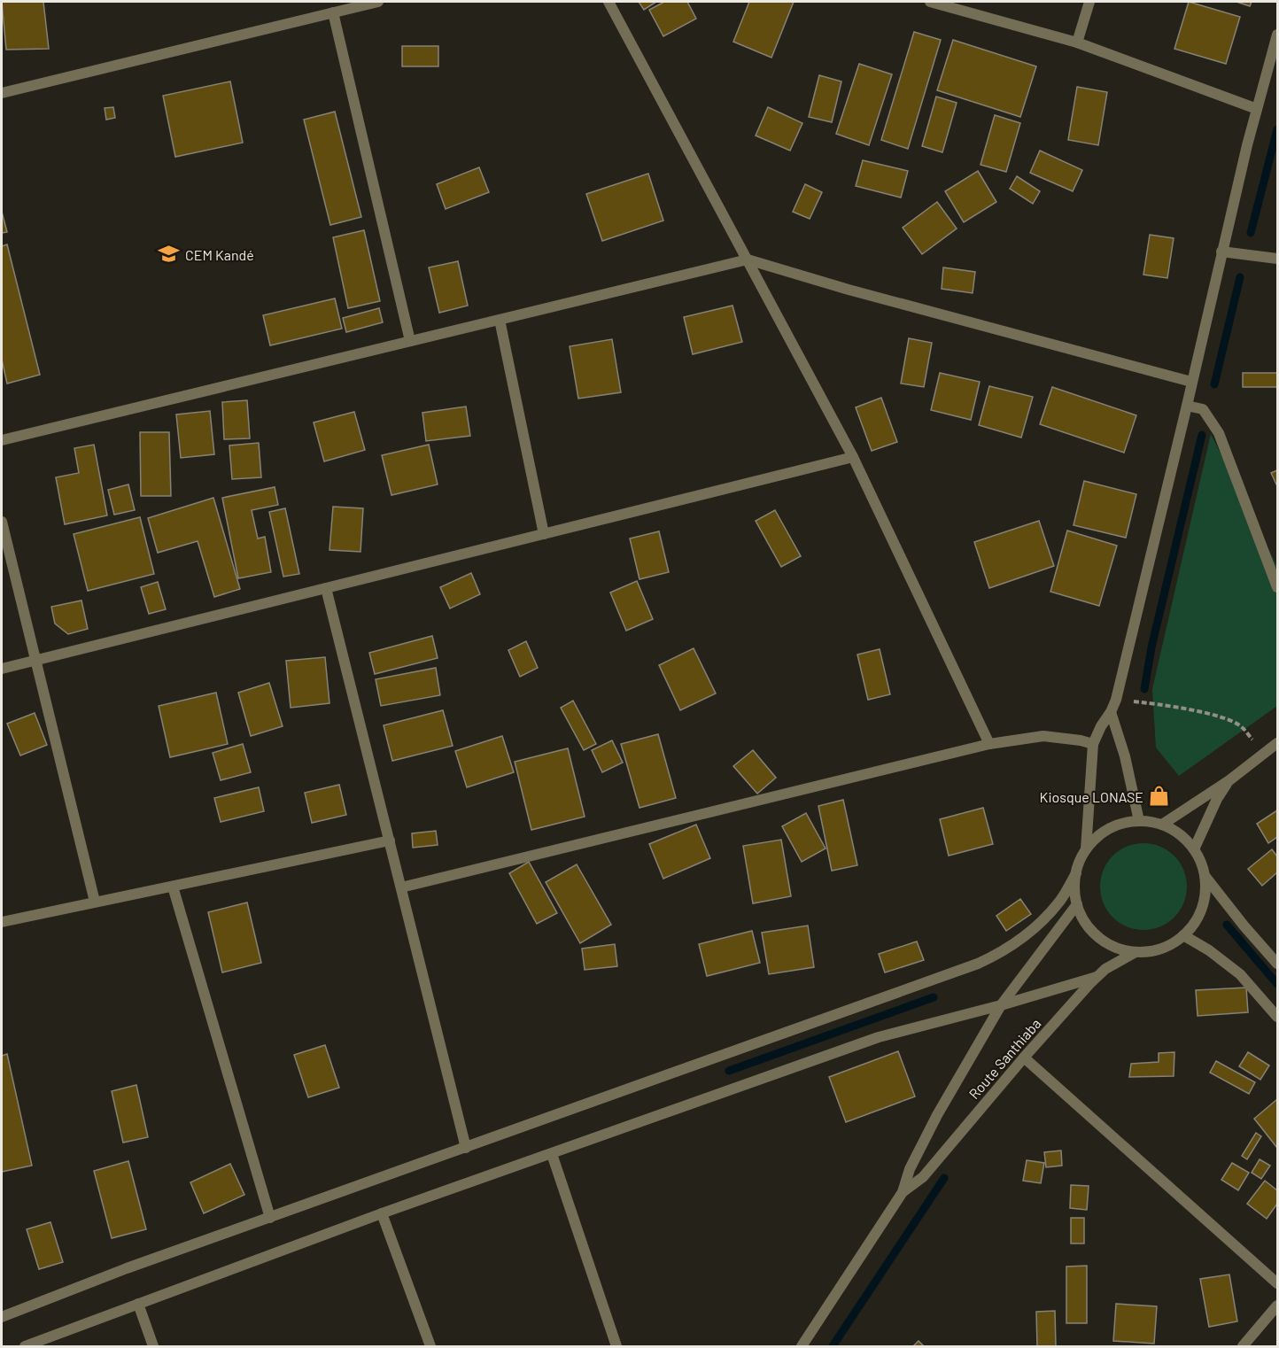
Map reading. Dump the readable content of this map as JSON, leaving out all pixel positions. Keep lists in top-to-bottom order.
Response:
{
  "streets": {
    "street": ["Route Santhiaba"]
  },
  "places": {
    "school or university": ["CEM Kandé"],
    "shop": ["Kiosque LONASE"]
  }
}
